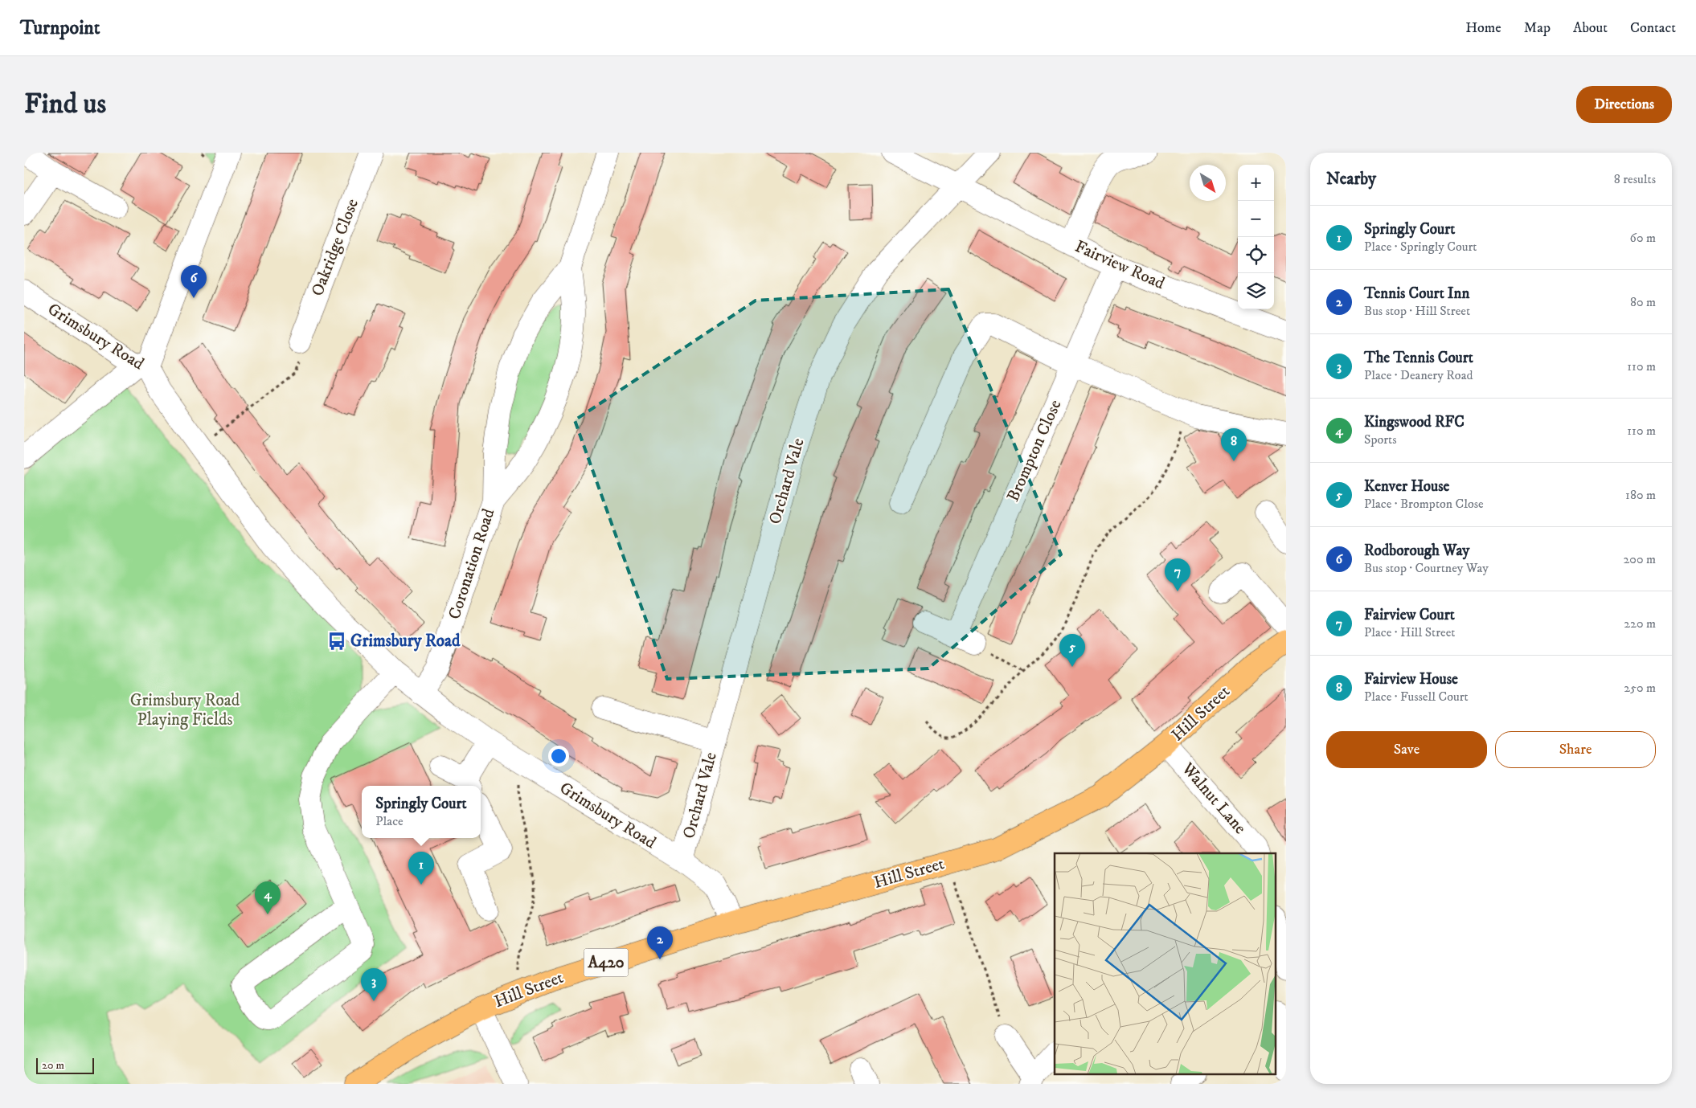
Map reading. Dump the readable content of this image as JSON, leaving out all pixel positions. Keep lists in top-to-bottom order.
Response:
{
  "streets": {
    "main road": ["Hill Street", "A420"],
    "street": [
      "Oakridge Close",
      "Fairview Road",
      "Grimsbury Road",
      "Brompton Close",
      "Orchard Vale",
      "Coronation Road",
      "Walnut Lane"
    ]
  },
  "crossings": [
    ["Fairview Road", "Brompton Close"],
    ["Fairview Road", "Orchard Vale"],
    ["Grimsbury Road", "Orchard Vale"],
    ["Grimsbury Road", "Coronation Road"],
    ["Grimsbury Road", "Hill Street"],
    ["Hill Street", "Walnut Lane"],
    ["Hill Street", "A420"]
  ],
  "parks": ["Grimsbury Road Playing Fields"],
  "places": {
    "bus stop": ["Grimsbury Road"]
  },
  "scale_bar": "20 m",
  "north": "bottom right",
  "page": {
    "header": "Turnpoint",
    "nav": [
      "Home",
      "Map",
      "About",
      "Contact"
    ],
    "buttons": [
      "Directions",
      ["Save", "Share"]
    ],
    "title": "Find us",
    "heading": ["Nearby", "8 results"],
    "map_buttons": ["+", "−"],
    "list": [
      {
        "mark": "1",
        "name": "Springly Court",
        "note": "Place · Springly Court",
        "value": "60 m"
      },
      {
        "mark": "2",
        "name": "Tennis Court Inn",
        "note": "Bus stop · Hill Street",
        "value": "80 m"
      },
      {
        "mark": "3",
        "name": "The Tennis Court",
        "note": "Place · Deanery Road",
        "value": "110 m"
      },
      {
        "mark": "4",
        "name": "Kingswood RFC",
        "note": "Sports",
        "value": "110 m"
      },
      {
        "mark": "5",
        "name": "Kenver House",
        "note": "Place · Brompton Close",
        "value": "180 m"
      },
      {
        "mark": "6",
        "name": "Rodborough Way",
        "note": "Bus stop · Courtney Way",
        "value": "200 m"
      },
      {
        "mark": "7",
        "name": "Fairview Court",
        "note": "Place · Hill Street",
        "value": "220 m"
      },
      {
        "mark": "8",
        "name": "Fairview House",
        "note": "Place · Fussell Court",
        "value": "250 m"
      }
    ],
    "pins": [
      "6",
      "8",
      "7",
      "5",
      "1",
      "4",
      "2",
      "3"
    ],
    "popup": ["Springly Court", "Place"],
    "scale": "20 m"
  }
}
